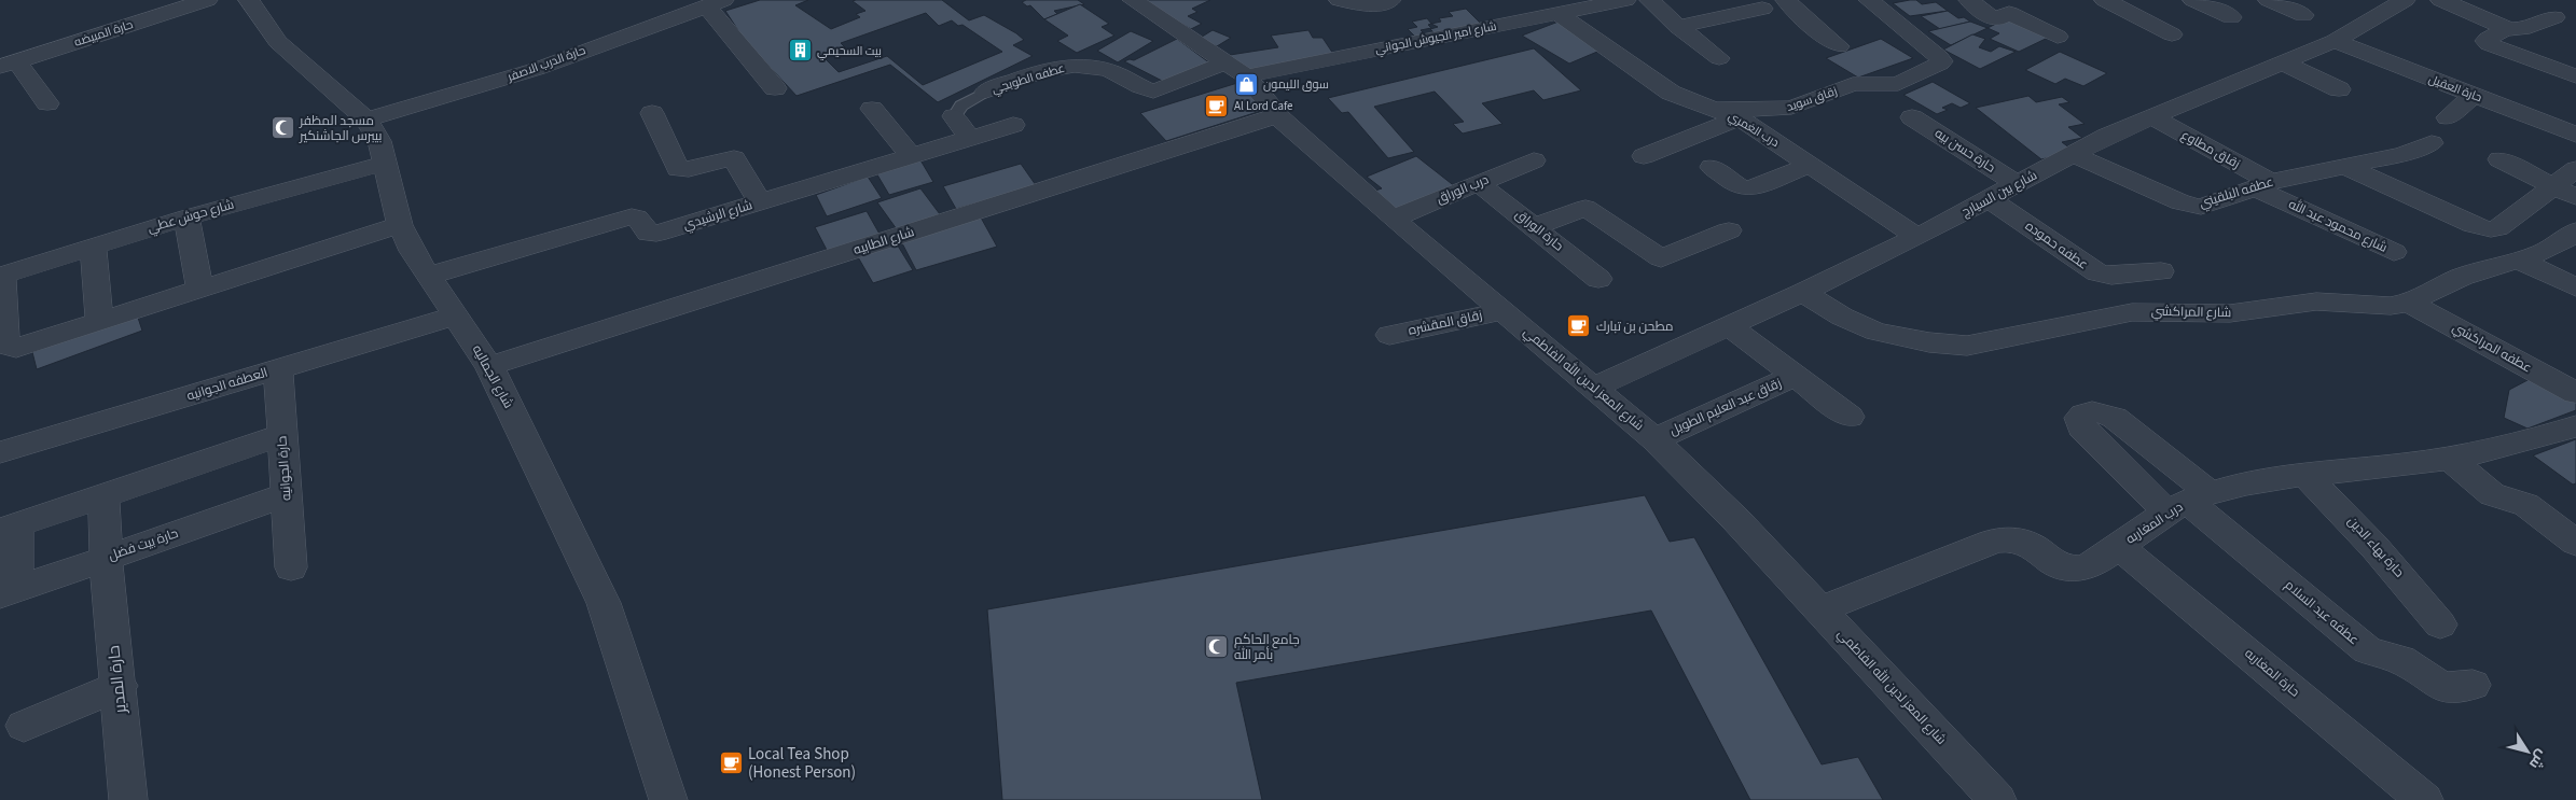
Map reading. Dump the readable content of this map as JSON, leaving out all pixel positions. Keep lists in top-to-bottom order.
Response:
{
  "streets": {
    "street": [
      "حارة المبيضه",
      "شارع امير الجيوش الجواني",
      "حارة الدرب الاصفر",
      "عطفه الطوبجي",
      "حارة العقيل",
      "زقاق سويد",
      "درب الغمري",
      "زقاق مطاوع",
      "حارة حسن بيه",
      "درب الوراق",
      "عطفه البلقيني",
      "شارع بين السيارج",
      "شارع الرشيدي",
      "شارع حوش عطي",
      "شارع محمود عبد الله",
      "حارة الوراق",
      "شارع الطابيه",
      "عطفه حموده",
      "شارع المراكشي",
      "زقاق المقشره",
      "عطفه المراكشي",
      "شارع الجماليه",
      "شارع المعز لدين الله الفاطمي",
      "العطفه الجوانيه",
      "زقاق عبد العليم الطويل",
      "حارة الجوانيه",
      "درب المغاربه",
      "حارة بيت فضل",
      "حارة بهاء الدين",
      "عطفه عبد السلام",
      "حارة المغاربه",
      "حارة المدير"
    ]
  },
  "crossings": [
    ["شارع امير الجيوش الجواني", "عطفه الطوبجي"],
    ["شارع امير الجيوش الجواني", "درب الغمري"],
    ["شارع امير الجيوش الجواني", "شارع المعز لدين الله الفاطمي"],
    ["حارة الدرب الاصفر", "شارع الجماليه"],
    ["عطفه الطوبجي", "شارع الرشيدي"],
    ["عطفه الطوبجي", "شارع المعز لدين الله الفاطمي"],
    ["حارة العقيل", "شارع بين السيارج"],
    ["زقاق سويد", "درب الغمري"],
    ["درب الغمري", "شارع بين السيارج"],
    ["زقاق مطاوع", "عطفه البلقيني"],
    ["زقاق مطاوع", "شارع بين السيارج"],
    ["زقاق مطاوع", "شارع محمود عبد الله"],
    ["حارة حسن بيه", "شارع بين السيارج"],
    ["درب الوراق", "حارة الوراق"],
    ["درب الوراق", "شارع المعز لدين الله الفاطمي"],
    ["عطفه البلقيني", "شارع بين السيارج"],
    ["عطفه البلقيني", "شارع محمود عبد الله"],
    ["شارع بين السيارج", "عطفه حموده"],
    ["شارع بين السيارج", "شارع المراكشي"],
    ["شارع بين السيارج", "شارع المعز لدين الله الفاطمي"],
    ["شارع الرشيدي", "شارع الجماليه"],
    ["شارع حوش عطي", "شارع الجماليه"],
    ["شارع الطابيه", "شارع الجماليه"],
    ["شارع الطابيه", "شارع المعز لدين الله الفاطمي"],
    ["شارع المراكشي", "عطفه المراكشي"],
    ["زقاق المقشره", "شارع المعز لدين الله الفاطمي"],
    ["شارع الجماليه", "العطفه الجوانيه"],
    ["شارع المعز لدين الله الفاطمي", "زقاق عبد العليم الطويل"],
    ["شارع المعز لدين الله الفاطمي", "درب المغاربه"],
    ["العطفه الجوانيه", "حارة الجوانيه"],
    ["حارة الجوانيه", "حارة بيت فضل"],
    ["درب المغاربه", "حارة بهاء الدين"],
    ["درب المغاربه", "عطفه عبد السلام"],
    ["درب المغاربه", "حارة المغاربه"],
    ["حارة بيت فضل", "حارة المدير"]
  ],
  "places": {
    "building": ["بيت السحيمي"],
    "shop": ["سوق الليمون"],
    "cafe": ["Al Lord Cafe", "مطحن بن تبارك", "Local Tea Shop (Honest Person)"],
    "mosque": ["مسجد المظفر بيبرس الجاشنكير", "جامع الحاكم بأمر الله"]
  },
  "north": "bottom right"
}
